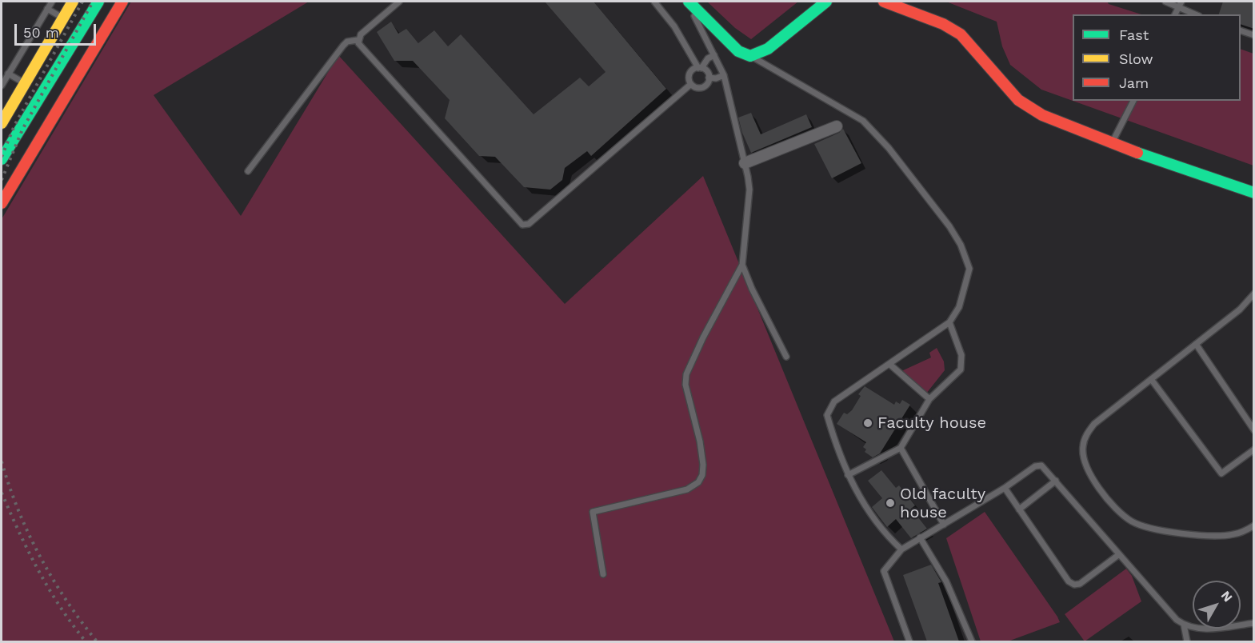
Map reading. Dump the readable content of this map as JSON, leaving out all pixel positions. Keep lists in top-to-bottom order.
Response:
{
  "places": ["Faculty house", "Old faculty house"],
  "legend": ["Fast", "Slow", "Jam"],
  "scale_bar": "50 m",
  "north": "top right"
}
